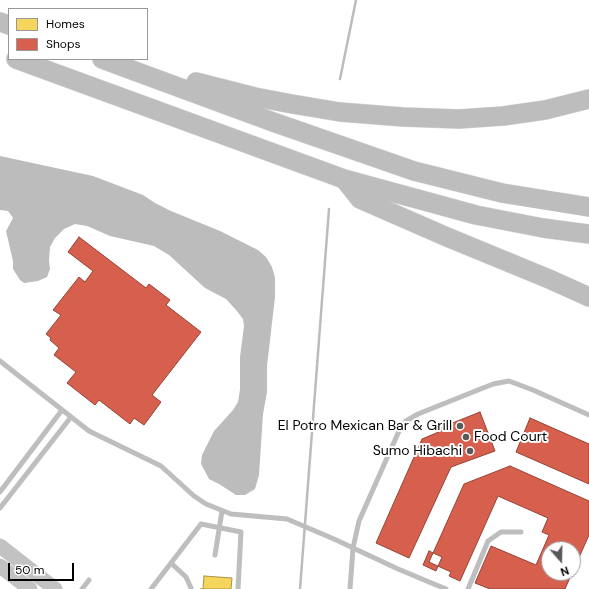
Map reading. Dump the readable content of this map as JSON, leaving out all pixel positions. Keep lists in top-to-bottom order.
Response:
{
  "places": ["El Potro Mexican Bar & Grill", "Food Court", "Sumo Hibachi"],
  "legend": ["Homes", "Shops"],
  "scale_bar": "50 m",
  "north": "bottom"
}
